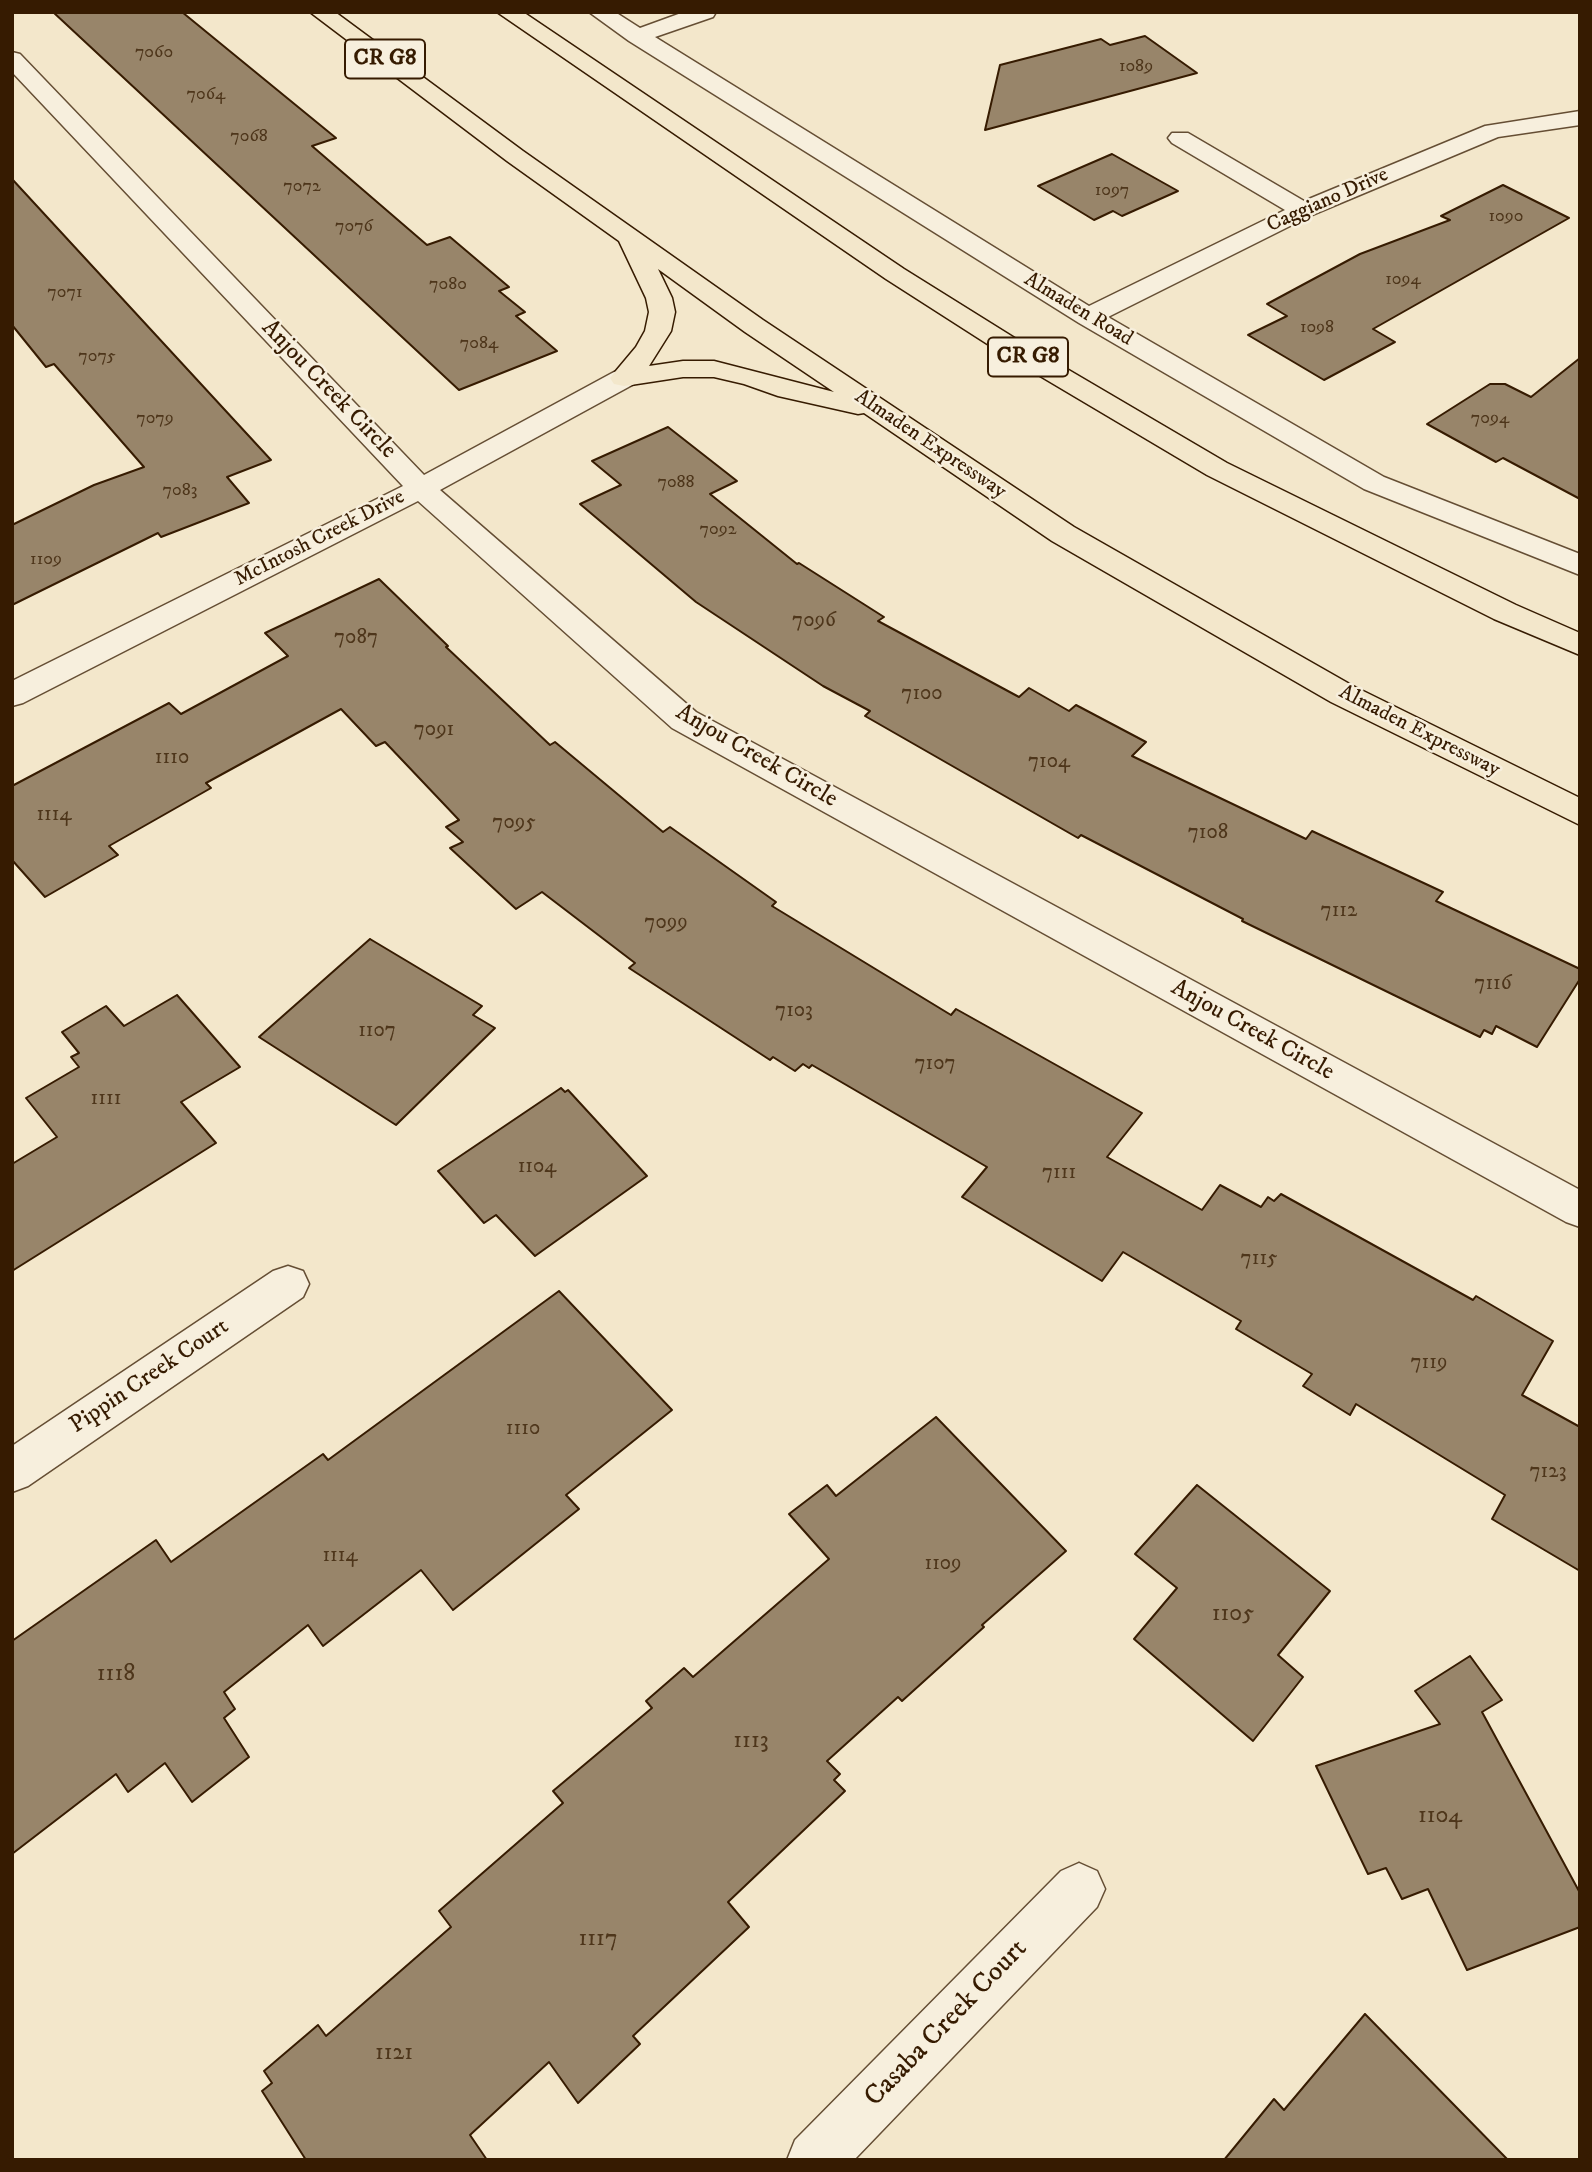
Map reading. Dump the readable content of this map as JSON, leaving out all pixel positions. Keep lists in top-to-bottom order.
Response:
{
  "streets": {
    "main road": ["CR G8", "Almaden Expressway"],
    "street": [
      "Caggiano Drive",
      "Almaden Road",
      "Anjou Creek Circle",
      "McIntosh Creek Drive",
      "Pippin Creek Court",
      "Casaba Creek Court"
    ]
  },
  "crossings": [
    ["Caggiano Drive", "Almaden Road"],
    ["Anjou Creek Circle", "McIntosh Creek Drive"]
  ],
  "house_numbers": [
    "7060",
    "1089",
    "7064",
    "7068",
    "7072",
    "1097",
    "1090",
    "7076",
    "1094",
    "7080",
    "7071",
    "1098",
    "7084",
    "7075",
    "7079",
    "7094",
    "7088",
    "7083",
    "7092",
    "1109",
    "7096",
    "7087",
    "7100",
    "7091",
    "1110",
    "7104",
    "1114",
    "7095",
    "7108",
    "7112",
    "7099",
    "7116",
    "7103",
    "1107",
    "7107",
    "1111",
    "1104",
    "7111",
    "7115",
    "7119",
    "1110",
    "7123",
    "1114",
    "1109",
    "1105",
    "1118",
    "1113",
    "1104",
    "1117",
    "1121"
  ]
}
